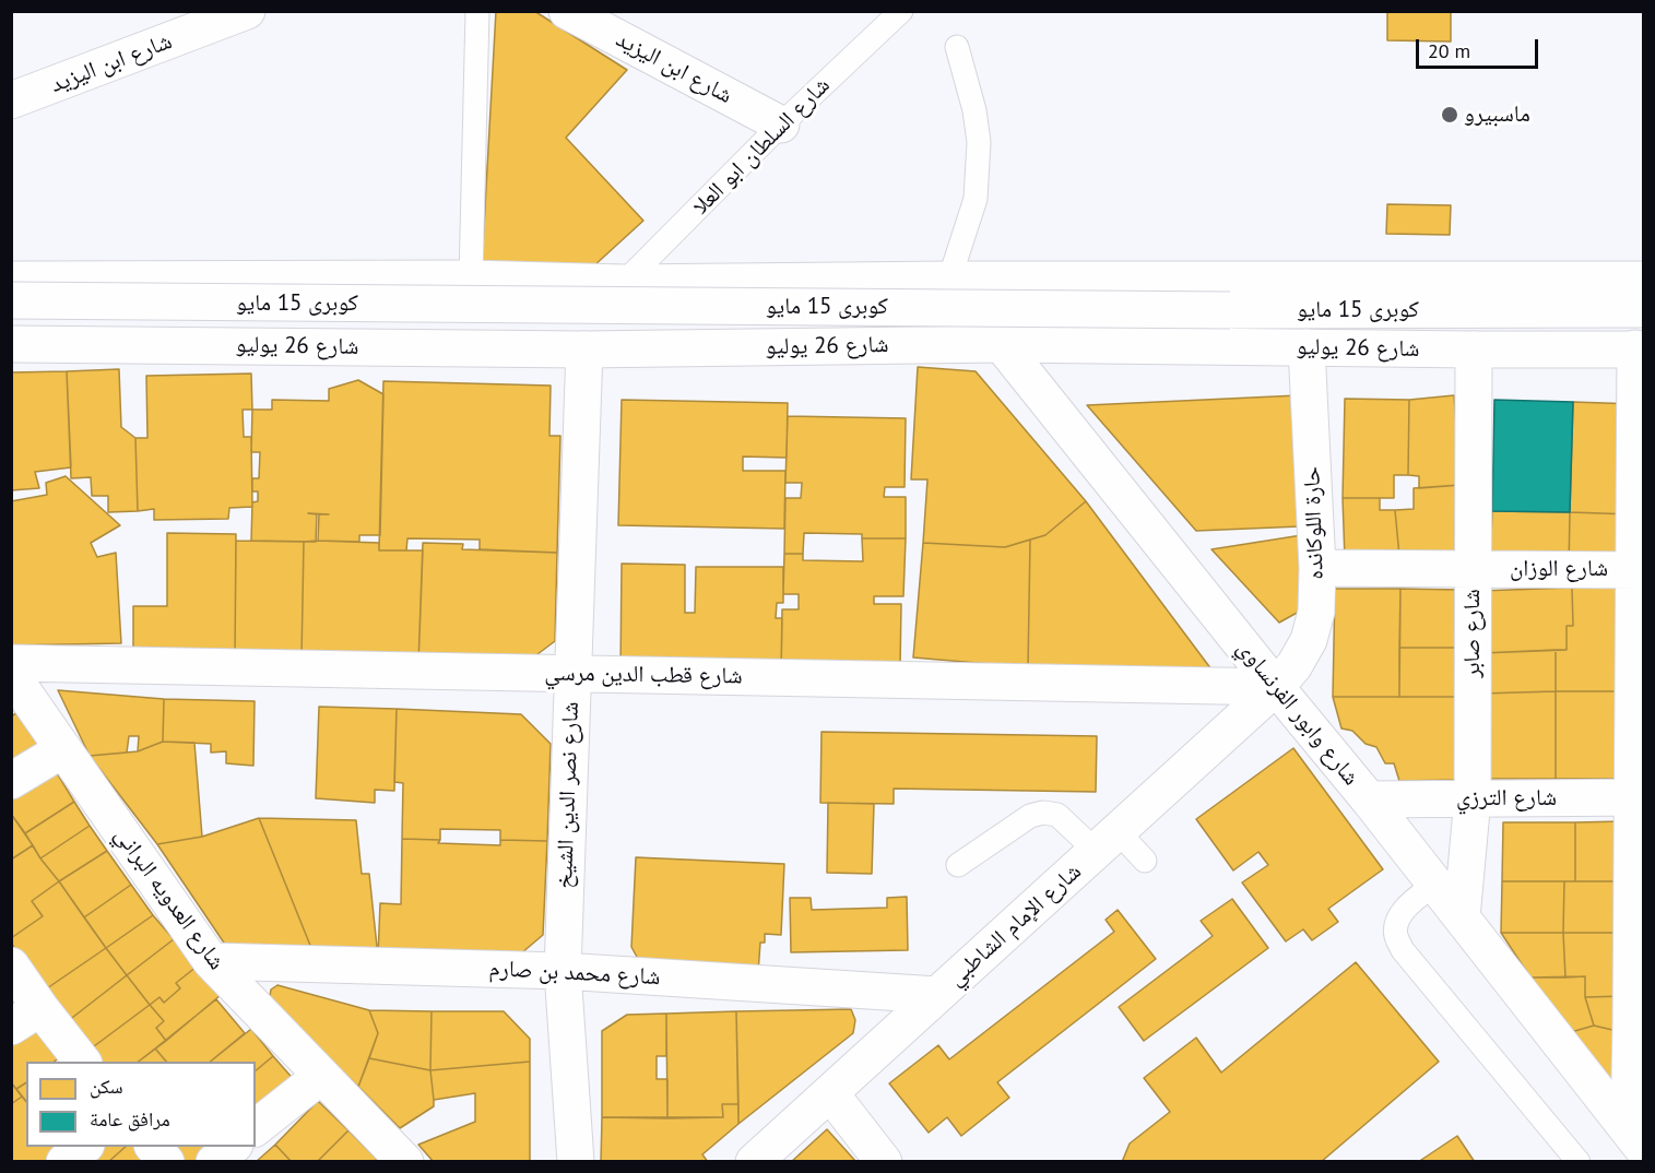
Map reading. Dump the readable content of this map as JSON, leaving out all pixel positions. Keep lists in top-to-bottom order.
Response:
{
  "streets": {
    "main road": [
      "شارع ابن اليزيد",
      "كوبرى 15 مايو",
      "شارع 26 يوليو",
      "حارة اللوكانده",
      "شارع الوزان",
      "شارع صابر",
      "شارع قطب الدين مرسي",
      "شارع وابور الفرنساوي",
      "شارع نصر الدين الشيخ",
      "شارع الترزي",
      "شارع العدويه البراني",
      "شارع الإمام الشاطبي",
      "شارع محمد بن صارم"
    ],
    "lane": ["شارع السلطان ابو العلا"]
  },
  "crossings": [
    ["شارع ابن اليزيد", "شارع السلطان ابو العلا"],
    ["شارع 26 يوليو", "حارة اللوكانده"],
    ["شارع 26 يوليو", "شارع صابر"],
    ["شارع 26 يوليو", "شارع وابور الفرنساوي"],
    ["شارع 26 يوليو", "شارع نصر الدين الشيخ"],
    ["حارة اللوكانده", "شارع الوزان"],
    ["حارة اللوكانده", "شارع قطب الدين مرسي"],
    ["حارة اللوكانده", "شارع وابور الفرنساوي"],
    ["حارة اللوكانده", "شارع الإمام الشاطبي"],
    ["شارع الوزان", "شارع صابر"],
    ["شارع صابر", "شارع وابور الفرنساوي"],
    ["شارع صابر", "شارع الترزي"],
    ["شارع قطب الدين مرسي", "شارع وابور الفرنساوي"],
    ["شارع قطب الدين مرسي", "شارع نصر الدين الشيخ"],
    ["شارع قطب الدين مرسي", "شارع الإمام الشاطبي"],
    ["شارع وابور الفرنساوي", "شارع الترزي"],
    ["شارع وابور الفرنساوي", "شارع الإمام الشاطبي"],
    ["شارع نصر الدين الشيخ", "شارع محمد بن صارم"],
    ["شارع العدويه البراني", "شارع محمد بن صارم"],
    ["شارع الإمام الشاطبي", "شارع محمد بن صارم"]
  ],
  "places": ["ماسبيرو"],
  "legend": ["سكن", "مرافق عامة"],
  "scale_bar": "20 m"
}
